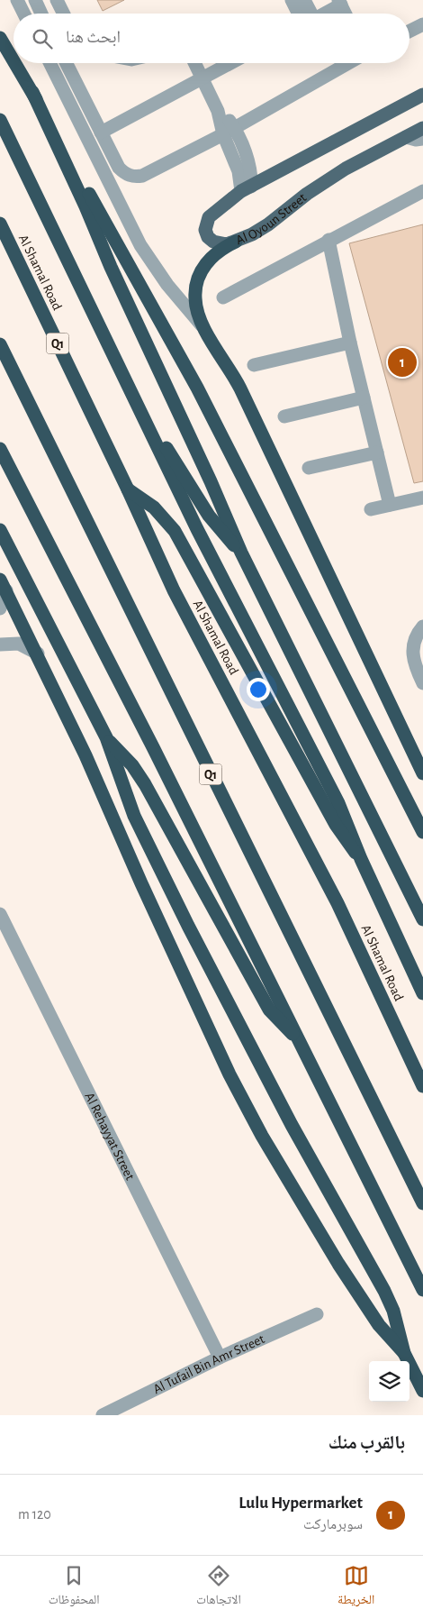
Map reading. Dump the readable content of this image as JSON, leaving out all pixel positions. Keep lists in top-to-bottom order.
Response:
{
  "streets": {
    "highway": ["Al Shamal Road", "Q1"],
    "main road": ["Al Oyoun Street"],
    "street": ["Al Rehayyat Street", "Al Tufail Bin Amr Street"]
  },
  "crossings": [
    ["Al Rehayyat Street", "Al Tufail Bin Amr Street"]
  ],
  "page": {
    "search": "ابحث هنا",
    "pins": "1",
    "heading": "بالقرب منك",
    "list": [
      {
        "mark": "1",
        "name": "Lulu Hypermarket",
        "note": "سوبرماركت",
        "value": "120 m"
      }
    ],
    "nav": ["الخريطة", "الاتجاهات", "المحفوظات"]
  }
}
